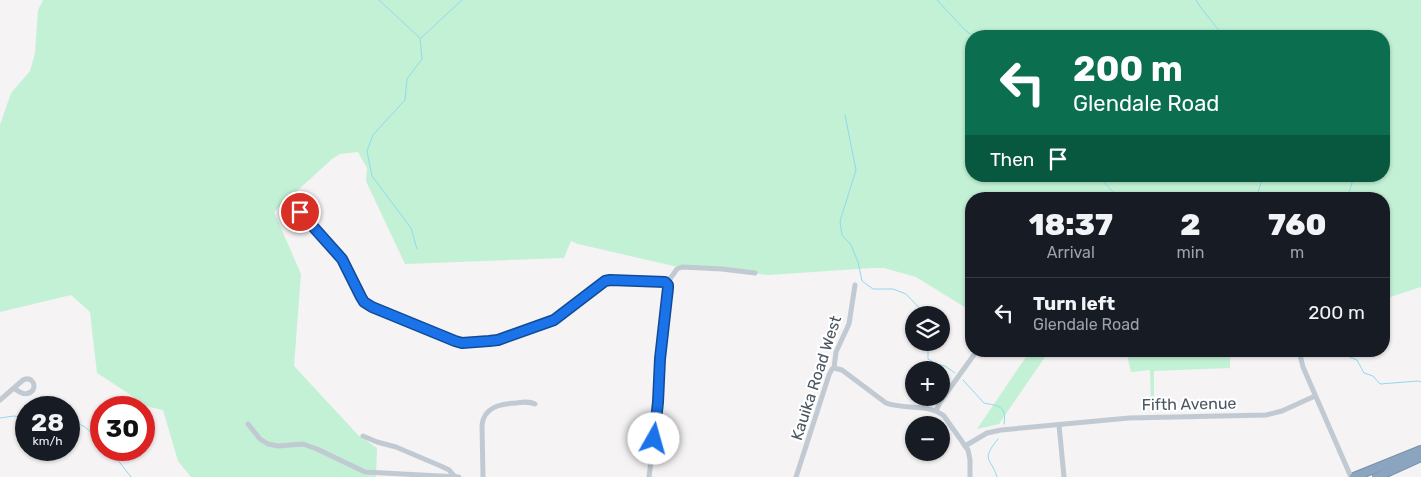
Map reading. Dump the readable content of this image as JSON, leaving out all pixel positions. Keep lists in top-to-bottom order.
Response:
{
  "streets": {
    "street": ["Kauika Road West", "Fifth Avenue"]
  },
  "page": {
    "turn": ["200 m", "Glendale Road"],
    "then": "Then",
    "eta": [
      "18:37",
      "Arrival",
      "2",
      "min",
      "760",
      "m"
    ],
    "list": [
      {
        "name": "Turn left",
        "note": "Glendale Road",
        "value": "200 m"
      }
    ],
    "map_buttons": ["+", "−"],
    "speed": "28 km/h",
    "limit": "30"
  }
}
